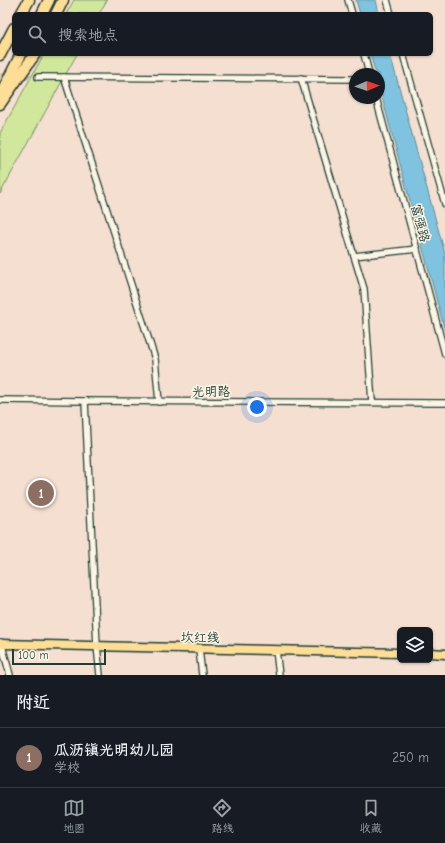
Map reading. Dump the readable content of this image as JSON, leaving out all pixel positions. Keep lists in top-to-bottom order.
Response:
{
  "streets": {
    "main road": ["坎红线"],
    "street": ["富强路", "光明路"]
  },
  "scale_bar": "100 m",
  "north": "right",
  "page": {
    "search": "搜索地点",
    "pins": "1",
    "scale": "100 m",
    "heading": "附近",
    "list": [
      {
        "mark": "1",
        "name": "瓜沥镇光明幼儿园",
        "note": "学校",
        "value": "250 m"
      }
    ],
    "nav": ["地图", "路线", "收藏"]
  }
}
